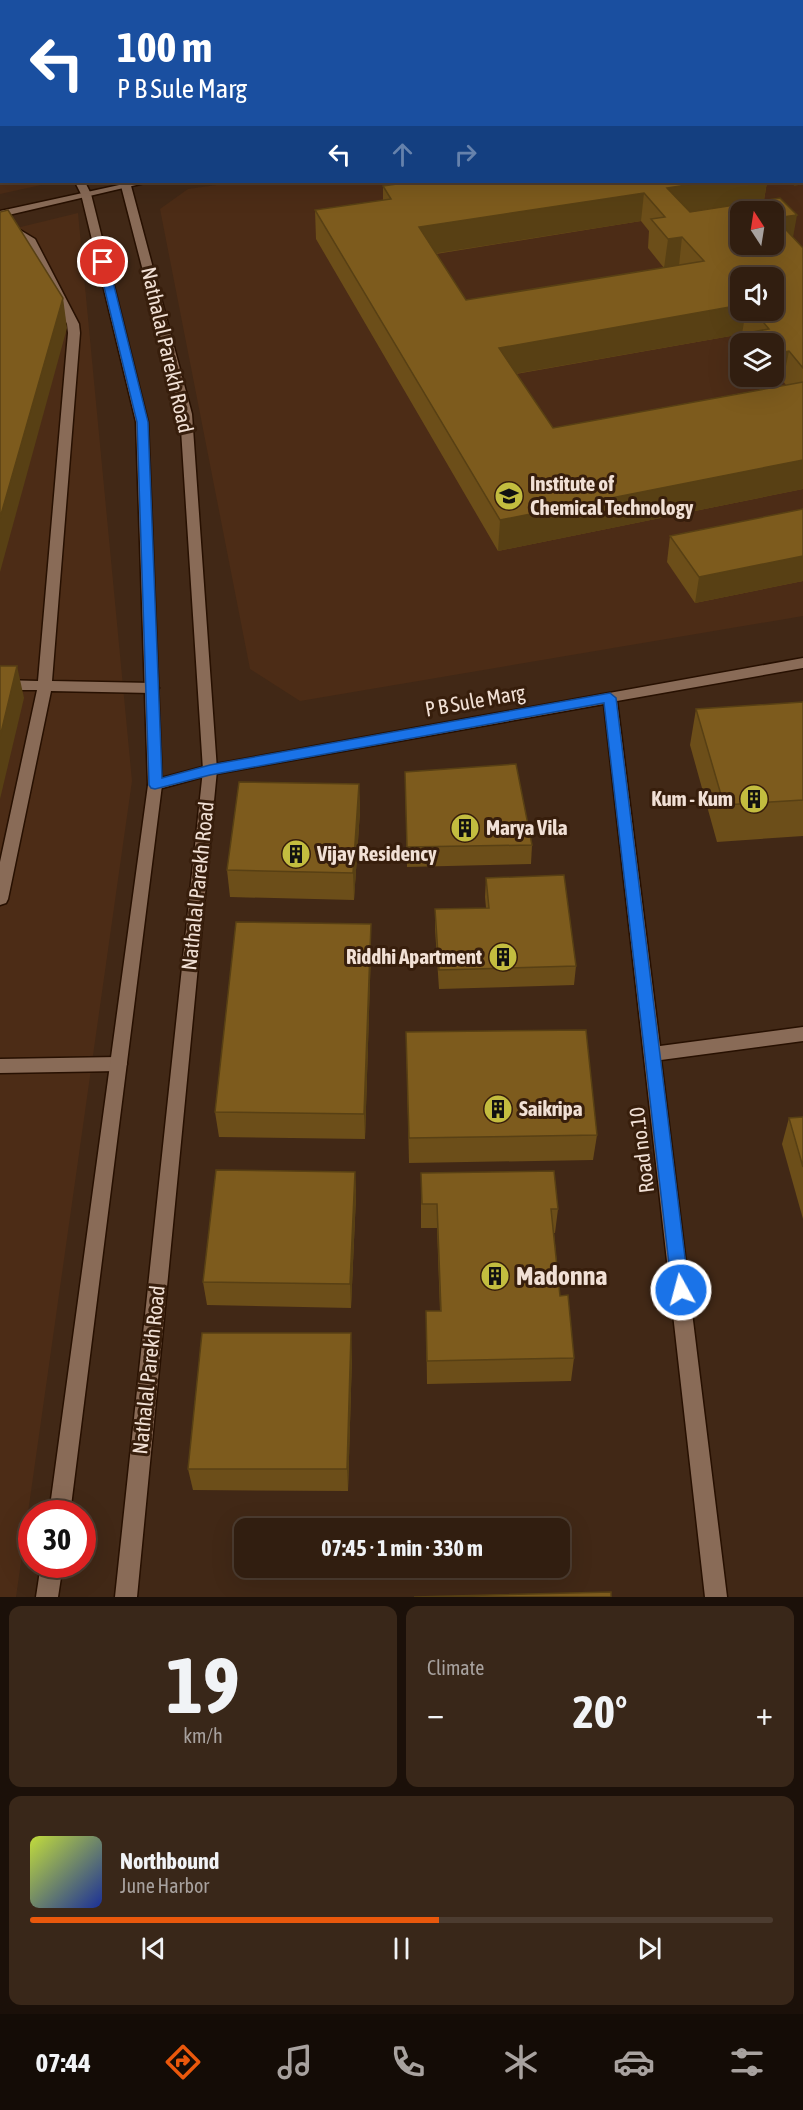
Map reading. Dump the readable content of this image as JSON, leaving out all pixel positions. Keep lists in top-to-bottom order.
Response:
{
  "streets": {
    "street": ["Nathalal Parekh Road", "P B Sule Marg", "Road no.10"]
  },
  "crossings": [
    ["Nathalal Parekh Road", "P B Sule Marg"],
    ["P B Sule Marg", "Road no.10"]
  ],
  "places": {
    "school or university": ["Institute of Chemical Technology"],
    "building": [
      "Kum - Kum",
      "Marya Vila",
      "Vijay Residency",
      "Riddhi Apartment",
      "Saikripa",
      "Madonna"
    ]
  },
  "north": "top",
  "page": {
    "turn": ["100 m", "P B Sule Marg"],
    "limit": "30",
    "trip": "07:45 · 1 min · 330 m",
    "tile": [
      ["19", "km/h"],
      "Climate"
    ],
    "heat": ["−", "20°", "+"],
    "song": ["Northbound", "June Harbor"],
    "tabs": "07:44"
  }
}
